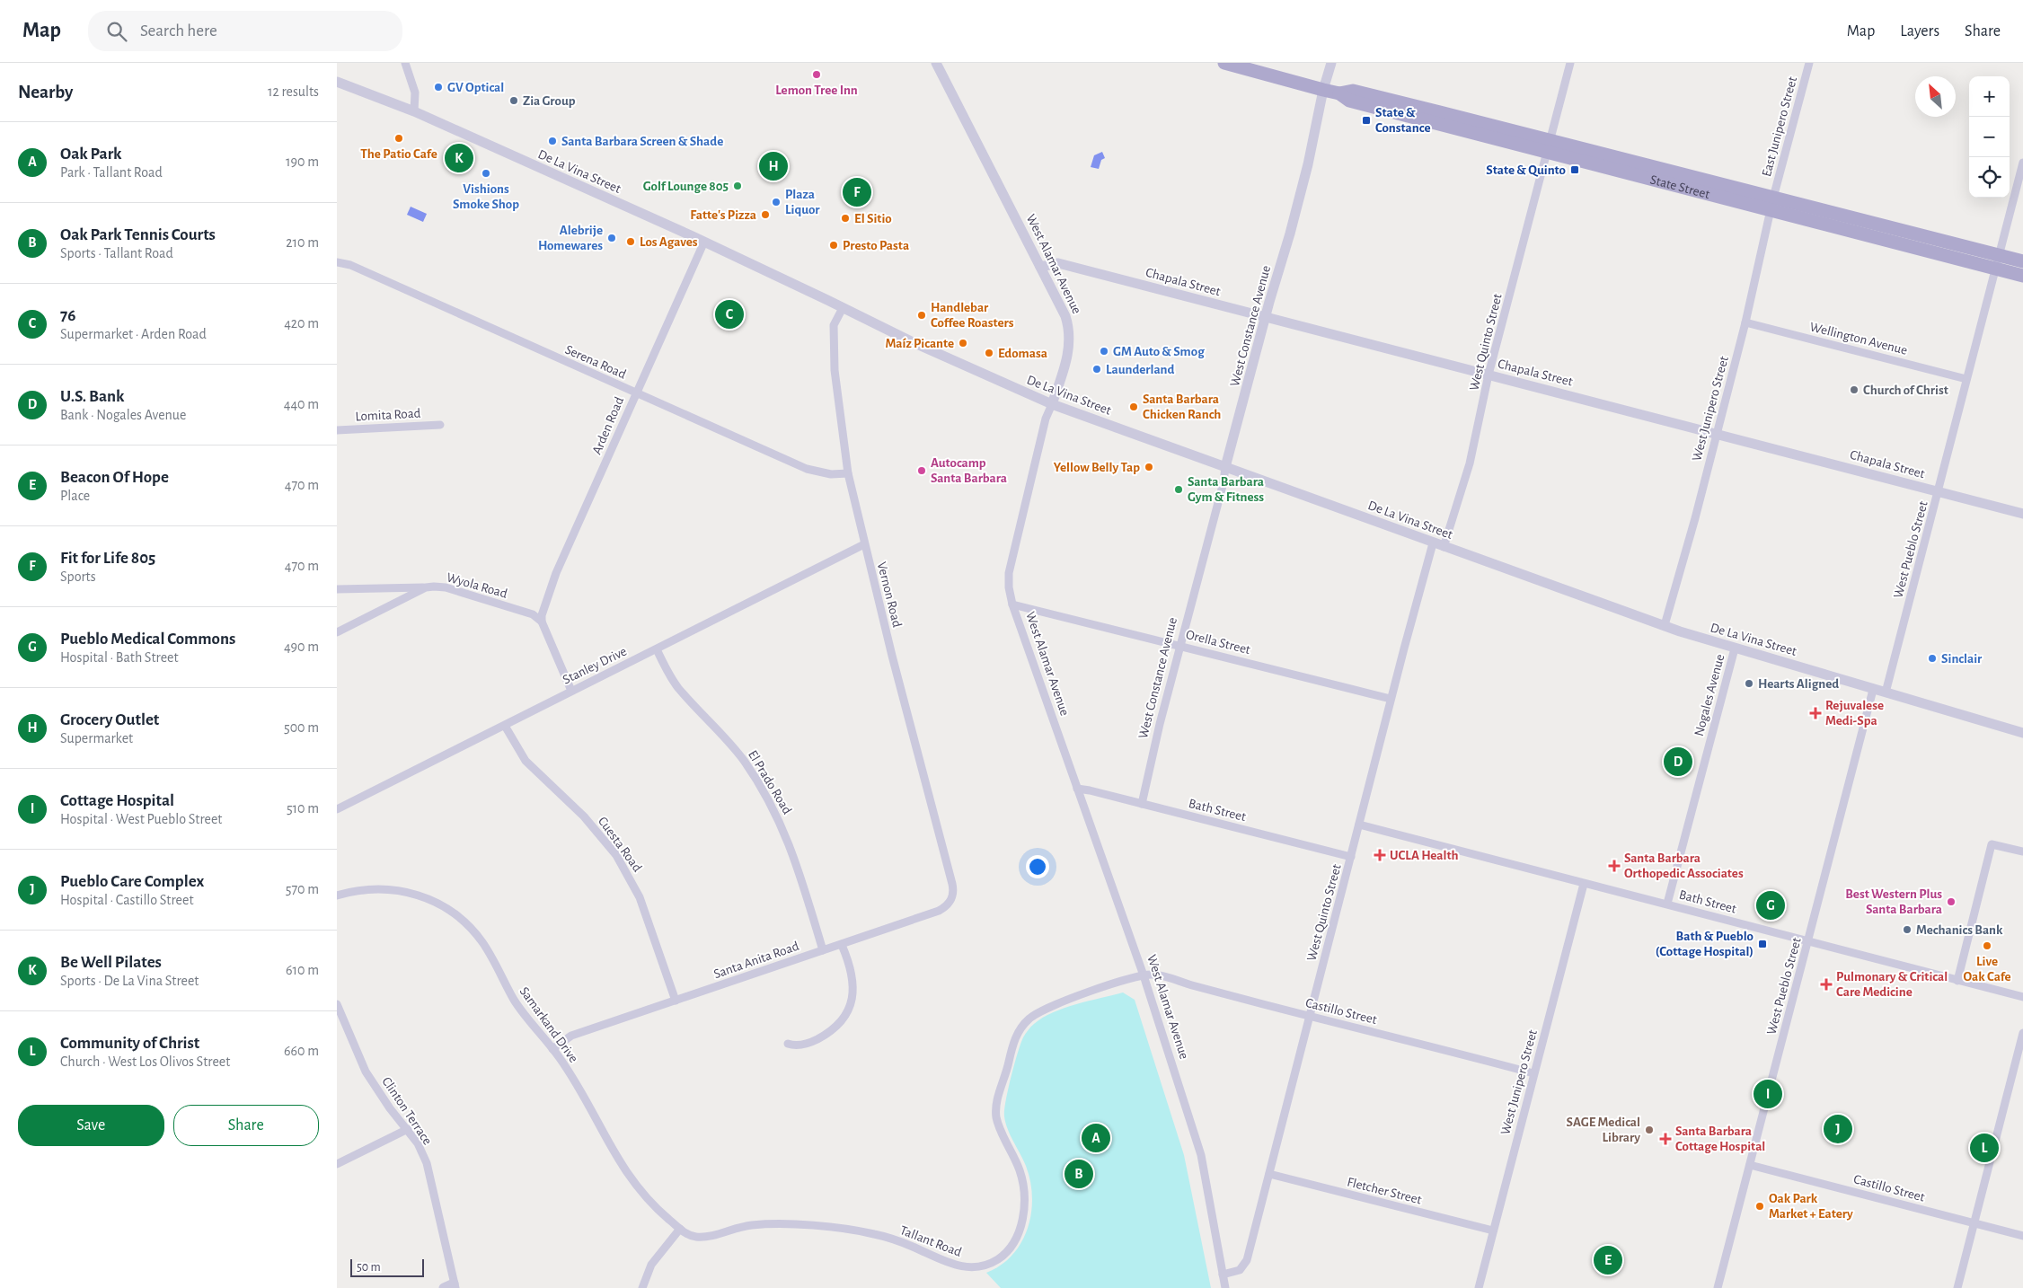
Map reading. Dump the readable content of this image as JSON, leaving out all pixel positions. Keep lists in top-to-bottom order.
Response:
{
  "streets": {
    "main road": ["State Street"],
    "street": [
      "East Junipero Street",
      "De La Vina Street",
      "West Alamar Avenue",
      "Chapala Street",
      "West Constance Avenue",
      "Wellington Avenue",
      "West Quinto Street",
      "Serena Road",
      "West Junipero Street",
      "Lomita Road",
      "Arden Road",
      "West Pueblo Street",
      "Wyola Road",
      "Vernon Road",
      "Orella Street",
      "Stanley Drive",
      "Nogales Avenue",
      "El Prado Road",
      "Bath Street",
      "Cuesta Road",
      "Santa Anita Road",
      "Castillo Street",
      "Samarkand Drive",
      "Clinton Terrace",
      "Fletcher Street",
      "Tallant Road"
    ]
  },
  "crossings": [
    ["East Junipero Street", "State Street"],
    ["East Junipero Street", "West Junipero Street"],
    ["De La Vina Street", "West Alamar Avenue"],
    ["De La Vina Street", "West Constance Avenue"],
    ["De La Vina Street", "West Quinto Street"],
    ["De La Vina Street", "West Junipero Street"],
    ["De La Vina Street", "Arden Road"],
    ["De La Vina Street", "West Pueblo Street"],
    ["De La Vina Street", "Vernon Road"],
    ["De La Vina Street", "Nogales Avenue"],
    ["State Street", "West Constance Avenue"],
    ["State Street", "West Quinto Street"],
    ["State Street", "West Junipero Street"],
    ["State Street", "West Pueblo Street"],
    ["West Alamar Avenue", "Chapala Street"],
    ["West Alamar Avenue", "West Quinto Street"],
    ["West Alamar Avenue", "Orella Street"],
    ["West Alamar Avenue", "Bath Street"],
    ["West Alamar Avenue", "Castillo Street"],
    ["West Alamar Avenue", "Tallant Road"],
    ["Chapala Street", "West Constance Avenue"],
    ["Chapala Street", "West Quinto Street"],
    ["Chapala Street", "West Junipero Street"],
    ["Chapala Street", "West Pueblo Street"],
    ["West Constance Avenue", "Orella Street"],
    ["West Constance Avenue", "Bath Street"],
    ["Wellington Avenue", "West Junipero Street"],
    ["Wellington Avenue", "West Pueblo Street"],
    ["West Quinto Street", "Orella Street"],
    ["West Quinto Street", "Bath Street"],
    ["West Quinto Street", "Castillo Street"],
    ["West Quinto Street", "Fletcher Street"],
    ["Serena Road", "Arden Road"],
    ["Serena Road", "Vernon Road"],
    ["West Junipero Street", "Bath Street"],
    ["West Junipero Street", "Castillo Street"],
    ["West Junipero Street", "Fletcher Street"],
    ["Arden Road", "Wyola Road"],
    ["West Pueblo Street", "Bath Street"],
    ["West Pueblo Street", "Castillo Street"],
    ["Vernon Road", "Stanley Drive"],
    ["Vernon Road", "Santa Anita Road"],
    ["Stanley Drive", "El Prado Road"],
    ["Stanley Drive", "Cuesta Road"],
    ["Nogales Avenue", "Bath Street"],
    ["El Prado Road", "Santa Anita Road"],
    ["Cuesta Road", "Santa Anita Road"],
    ["Santa Anita Road", "Samarkand Drive"],
    ["Castillo Street", "Tallant Road"],
    ["Samarkand Drive", "Tallant Road"]
  ],
  "places": {
    "other": [
      "Lemon Tree Inn",
      "GV Optical",
      "Zia Group",
      "The Patio Cafe",
      "Santa Barbara Screen & Shade",
      "Vishions Smoke Shop",
      "Golf Lounge 805",
      "Plaza Liquor",
      "Fatte's Pizza",
      "El Sitio",
      "Alebrije Homewares",
      "Los Agaves",
      "Presto Pasta",
      "Handlebar Coffee Roasters",
      "Maíz Picante",
      "GM Auto & Smog",
      "Edomasa",
      "Launderland",
      "Church of Christ",
      "Santa Barbara Chicken Ranch",
      "Yellow Belly Tap",
      "Autocamp Santa Barbara",
      "Santa Barbara Gym & Fitness",
      "Sinclair",
      "Hearts Aligned",
      "Best Western Plus Santa Barbara",
      "Mechanics Bank",
      "Live Oak Cafe",
      "SAGE Medical Library",
      "Oak Park Market + Eatery"
    ],
    "transit": ["State & Constance", "State & Quinto", "Bath & Pueblo (Cottage Hospital)"],
    "health": [
      "Rejuvalese Medi-Spa",
      "UCLA Health",
      "Santa Barbara Orthopedic Associates",
      "Pulmonary & Critical Care Medicine",
      "Santa Barbara Cottage Hospital"
    ]
  },
  "scale_bar": "50 m",
  "north": "top left",
  "page": {
    "header": "Map",
    "search": "Search here",
    "nav": ["Map", "Layers", "Share"],
    "heading": ["Nearby", "12 results"],
    "map_buttons": ["+", "−"],
    "list": [
      {
        "mark": "A",
        "name": "Oak Park",
        "note": "Park · Tallant Road",
        "value": "190 m"
      },
      {
        "mark": "B",
        "name": "Oak Park Tennis Courts",
        "note": "Sports · Tallant Road",
        "value": "210 m"
      },
      {
        "mark": "C",
        "name": "76",
        "note": "Supermarket · Arden Road",
        "value": "420 m"
      },
      {
        "mark": "D",
        "name": "U.S. Bank",
        "note": "Bank · Nogales Avenue",
        "value": "440 m"
      },
      {
        "mark": "E",
        "name": "Beacon Of Hope",
        "note": "Place",
        "value": "470 m"
      },
      {
        "mark": "F",
        "name": "Fit for Life 805",
        "note": "Sports",
        "value": "470 m"
      },
      {
        "mark": "G",
        "name": "Pueblo Medical Commons",
        "note": "Hospital · Bath Street",
        "value": "490 m"
      },
      {
        "mark": "H",
        "name": "Grocery Outlet",
        "note": "Supermarket",
        "value": "500 m"
      },
      {
        "mark": "I",
        "name": "Cottage Hospital",
        "note": "Hospital · West Pueblo Street",
        "value": "510 m"
      },
      {
        "mark": "J",
        "name": "Pueblo Care Complex",
        "note": "Hospital · Castillo Street",
        "value": "570 m"
      },
      {
        "mark": "K",
        "name": "Be Well Pilates",
        "note": "Sports · De La Vina Street",
        "value": "610 m"
      },
      {
        "mark": "L",
        "name": "Community of Christ",
        "note": "Church · West Los Olivos Street",
        "value": "660 m"
      }
    ],
    "pins": [
      "K",
      "H",
      "F",
      "C",
      "D",
      "G",
      "I",
      "J",
      "A",
      "L",
      "B",
      "E"
    ],
    "buttons": ["Save", "Share"],
    "scale": "50 m"
  }
}
